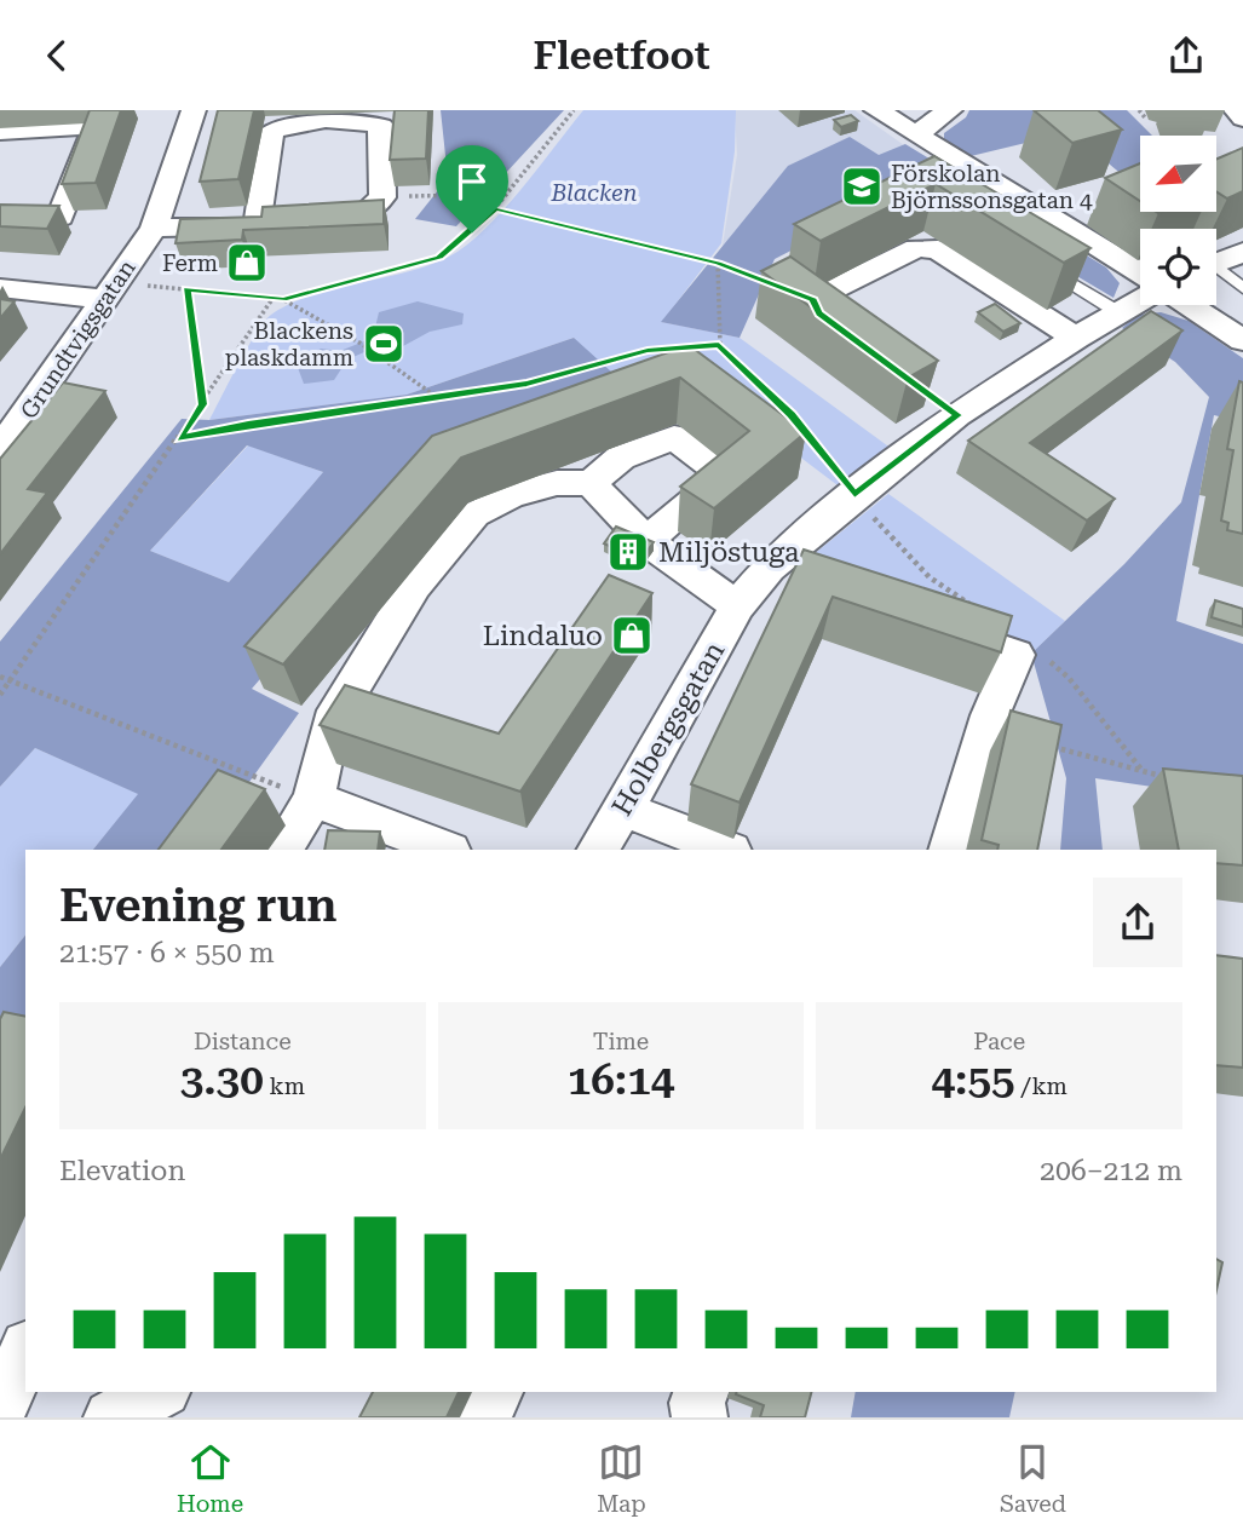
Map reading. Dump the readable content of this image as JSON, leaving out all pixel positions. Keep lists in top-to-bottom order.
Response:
{
  "streets": {
    "street": ["Grundtvigsgatan", "Holbergsgatan"]
  },
  "parks": ["Blacken"],
  "places": {
    "school or university": ["Förskolan Björnssonsgatan 4"],
    "shop": ["Ferm", "Lindaluo"],
    "sports": ["Blackens plaskdamm"],
    "building": ["Miljöstuga"]
  },
  "north": "bottom left",
  "page": {
    "header": "Fleetfoot",
    "heading": ["Evening run", "21:57 · 6 × 550 m"],
    "stats": [
      ["Distance", "3.30 km"],
      ["Time", "16:14"],
      ["Pace", "4:55 /km"]
    ],
    "chart": ["Elevation", "206–212 m"],
    "tabs": ["Home", "Map", "Saved"]
  }
}
